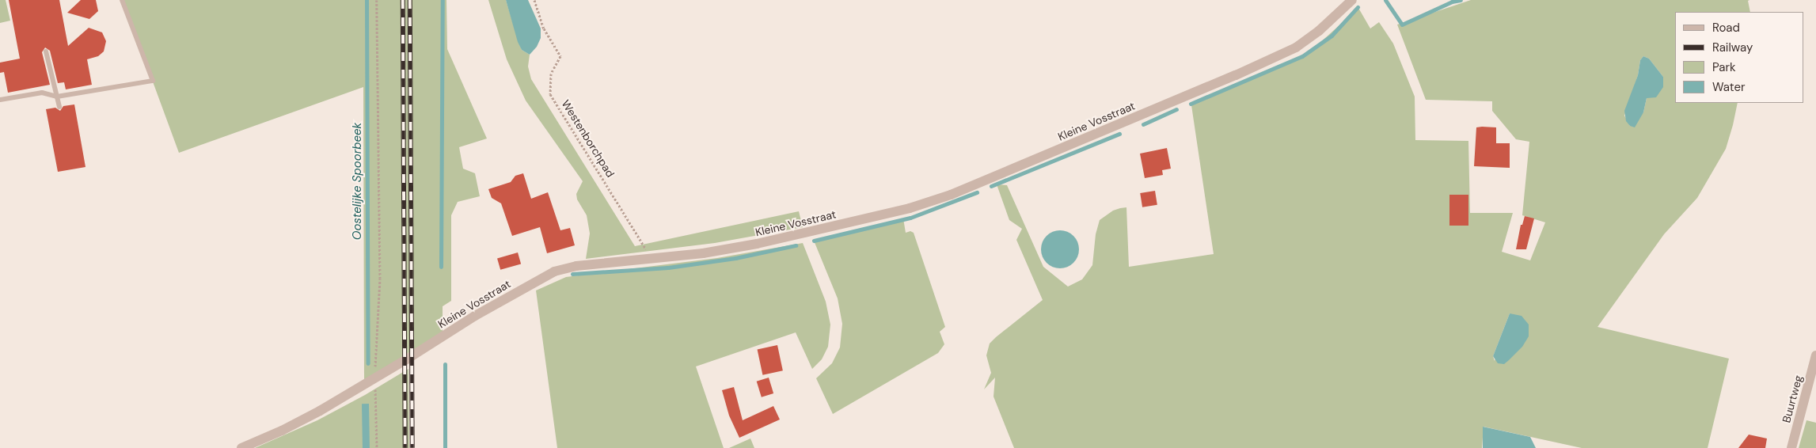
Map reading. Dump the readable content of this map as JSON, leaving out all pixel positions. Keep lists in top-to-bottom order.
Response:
{
  "streets": {
    "street": ["Kleine Vosstraat", "Buurtweg"],
    "path": ["Westenborchpad"]
  },
  "crossings": [
    ["Kleine Vosstraat", "Westenborchpad"]
  ],
  "water": ["Oostelijke Spoorbeek"],
  "legend": [
    "Road",
    "Railway",
    "Park",
    "Water"
  ]
}
